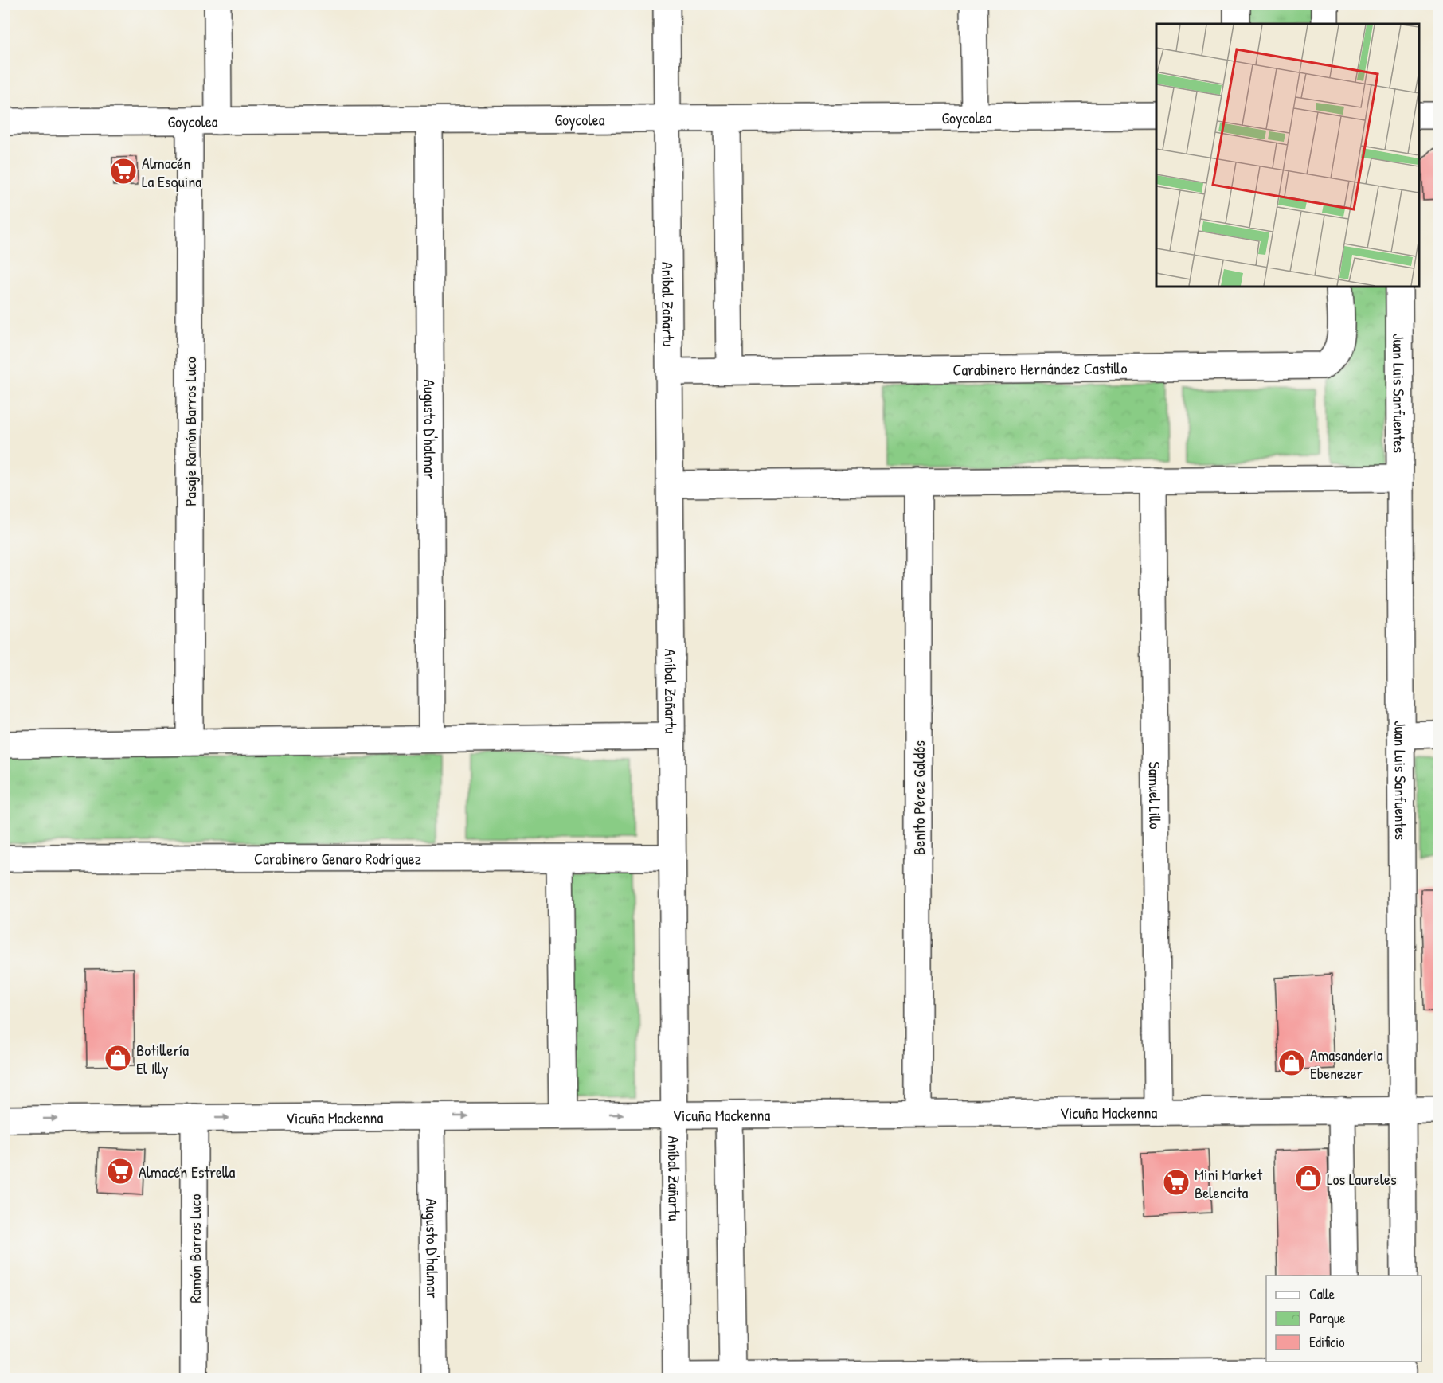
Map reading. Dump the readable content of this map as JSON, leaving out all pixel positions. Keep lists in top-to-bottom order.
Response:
{
  "streets": {
    "street": [
      "Goycolea",
      "Aníbal Zañartu",
      "Carabinero Hernández Castillo",
      "Juan Luis Sanfuentes",
      "Augusto D'halmar",
      "Pasaje Ramón Barros Luco",
      "Samuel Lillo",
      "Benito Pérez Galdós",
      "Carabinero Genaro Rodríguez",
      "Vicuña Mackenna",
      "Ramón Barros Luco"
    ]
  },
  "crossings": [
    ["Goycolea", "Aníbal Zañartu"],
    ["Goycolea", "Augusto D'halmar"],
    ["Goycolea", "Pasaje Ramón Barros Luco"],
    ["Aníbal Zañartu", "Carabinero Hernández Castillo"],
    ["Aníbal Zañartu", "Carabinero Genaro Rodríguez"],
    ["Aníbal Zañartu", "Vicuña Mackenna"],
    ["Juan Luis Sanfuentes", "Vicuña Mackenna"],
    ["Augusto D'halmar", "Vicuña Mackenna"],
    ["Samuel Lillo", "Vicuña Mackenna"],
    ["Benito Pérez Galdós", "Vicuña Mackenna"],
    ["Vicuña Mackenna", "Ramón Barros Luco"]
  ],
  "one_way": ["Vicuña Mackenna"],
  "places": {
    "supermarket": ["Almacén La Esquina", "Almacén Estrella", "Mini Market Belencita"],
    "shop": ["Botillería El Illy", "Amasanderia Ebenezer", "Los Laureles"]
  },
  "legend": ["Calle", "Parque", "Edificio"]
}
